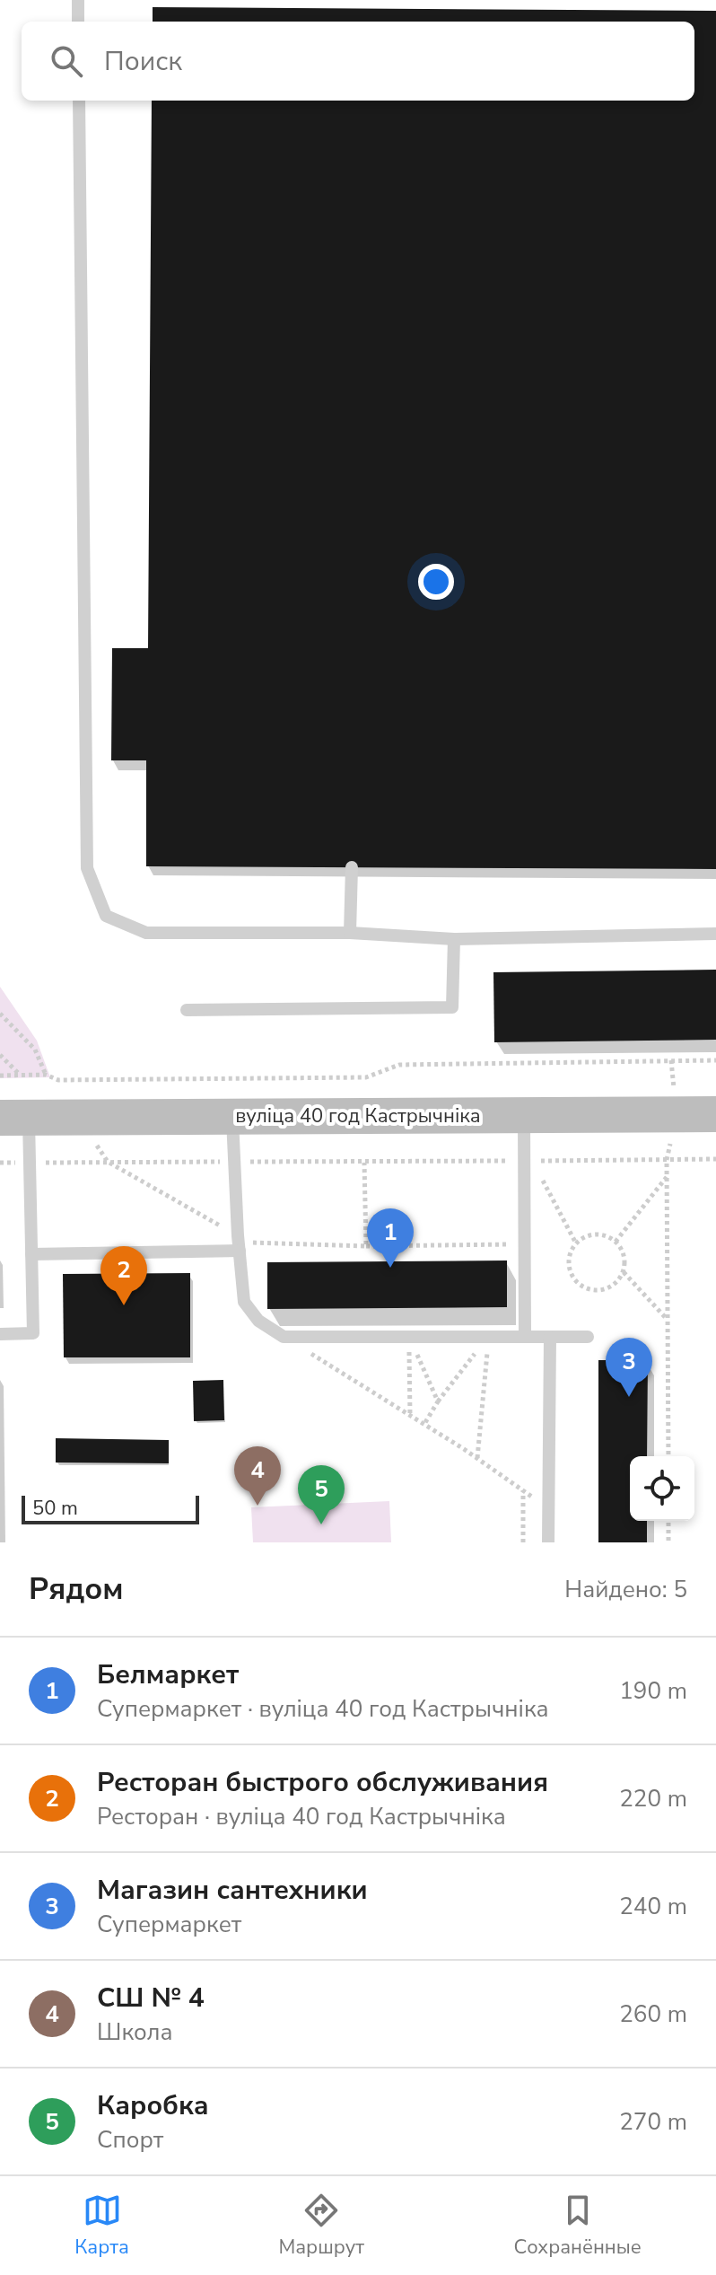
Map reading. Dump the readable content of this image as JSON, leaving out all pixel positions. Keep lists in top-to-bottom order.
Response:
{
  "streets": {
    "main road": ["вуліца 40 год Кастрычніка"]
  },
  "scale_bar": "50 m",
  "page": {
    "search": "Поиск",
    "pins": [
      "1",
      "2",
      "3",
      "4",
      "5"
    ],
    "scale": "50 m",
    "heading": ["Рядом", "Найдено: 5"],
    "list": [
      {
        "mark": "1",
        "name": "Белмаркет",
        "note": "Супермаркет · вуліца 40 год Кастрычніка",
        "value": "190 m"
      },
      {
        "mark": "2",
        "name": "Ресторан быстрого обслуживания",
        "note": "Ресторан · вуліца 40 год Кастрычніка",
        "value": "220 m"
      },
      {
        "mark": "3",
        "name": "Магазин сантехники",
        "note": "Супермаркет",
        "value": "240 m"
      },
      {
        "mark": "4",
        "name": "СШ № 4",
        "note": "Школа",
        "value": "260 m"
      },
      {
        "mark": "5",
        "name": "Каробка",
        "note": "Спорт",
        "value": "270 m"
      }
    ],
    "nav": ["Карта", "Маршрут", "Сохранённые"]
  }
}
